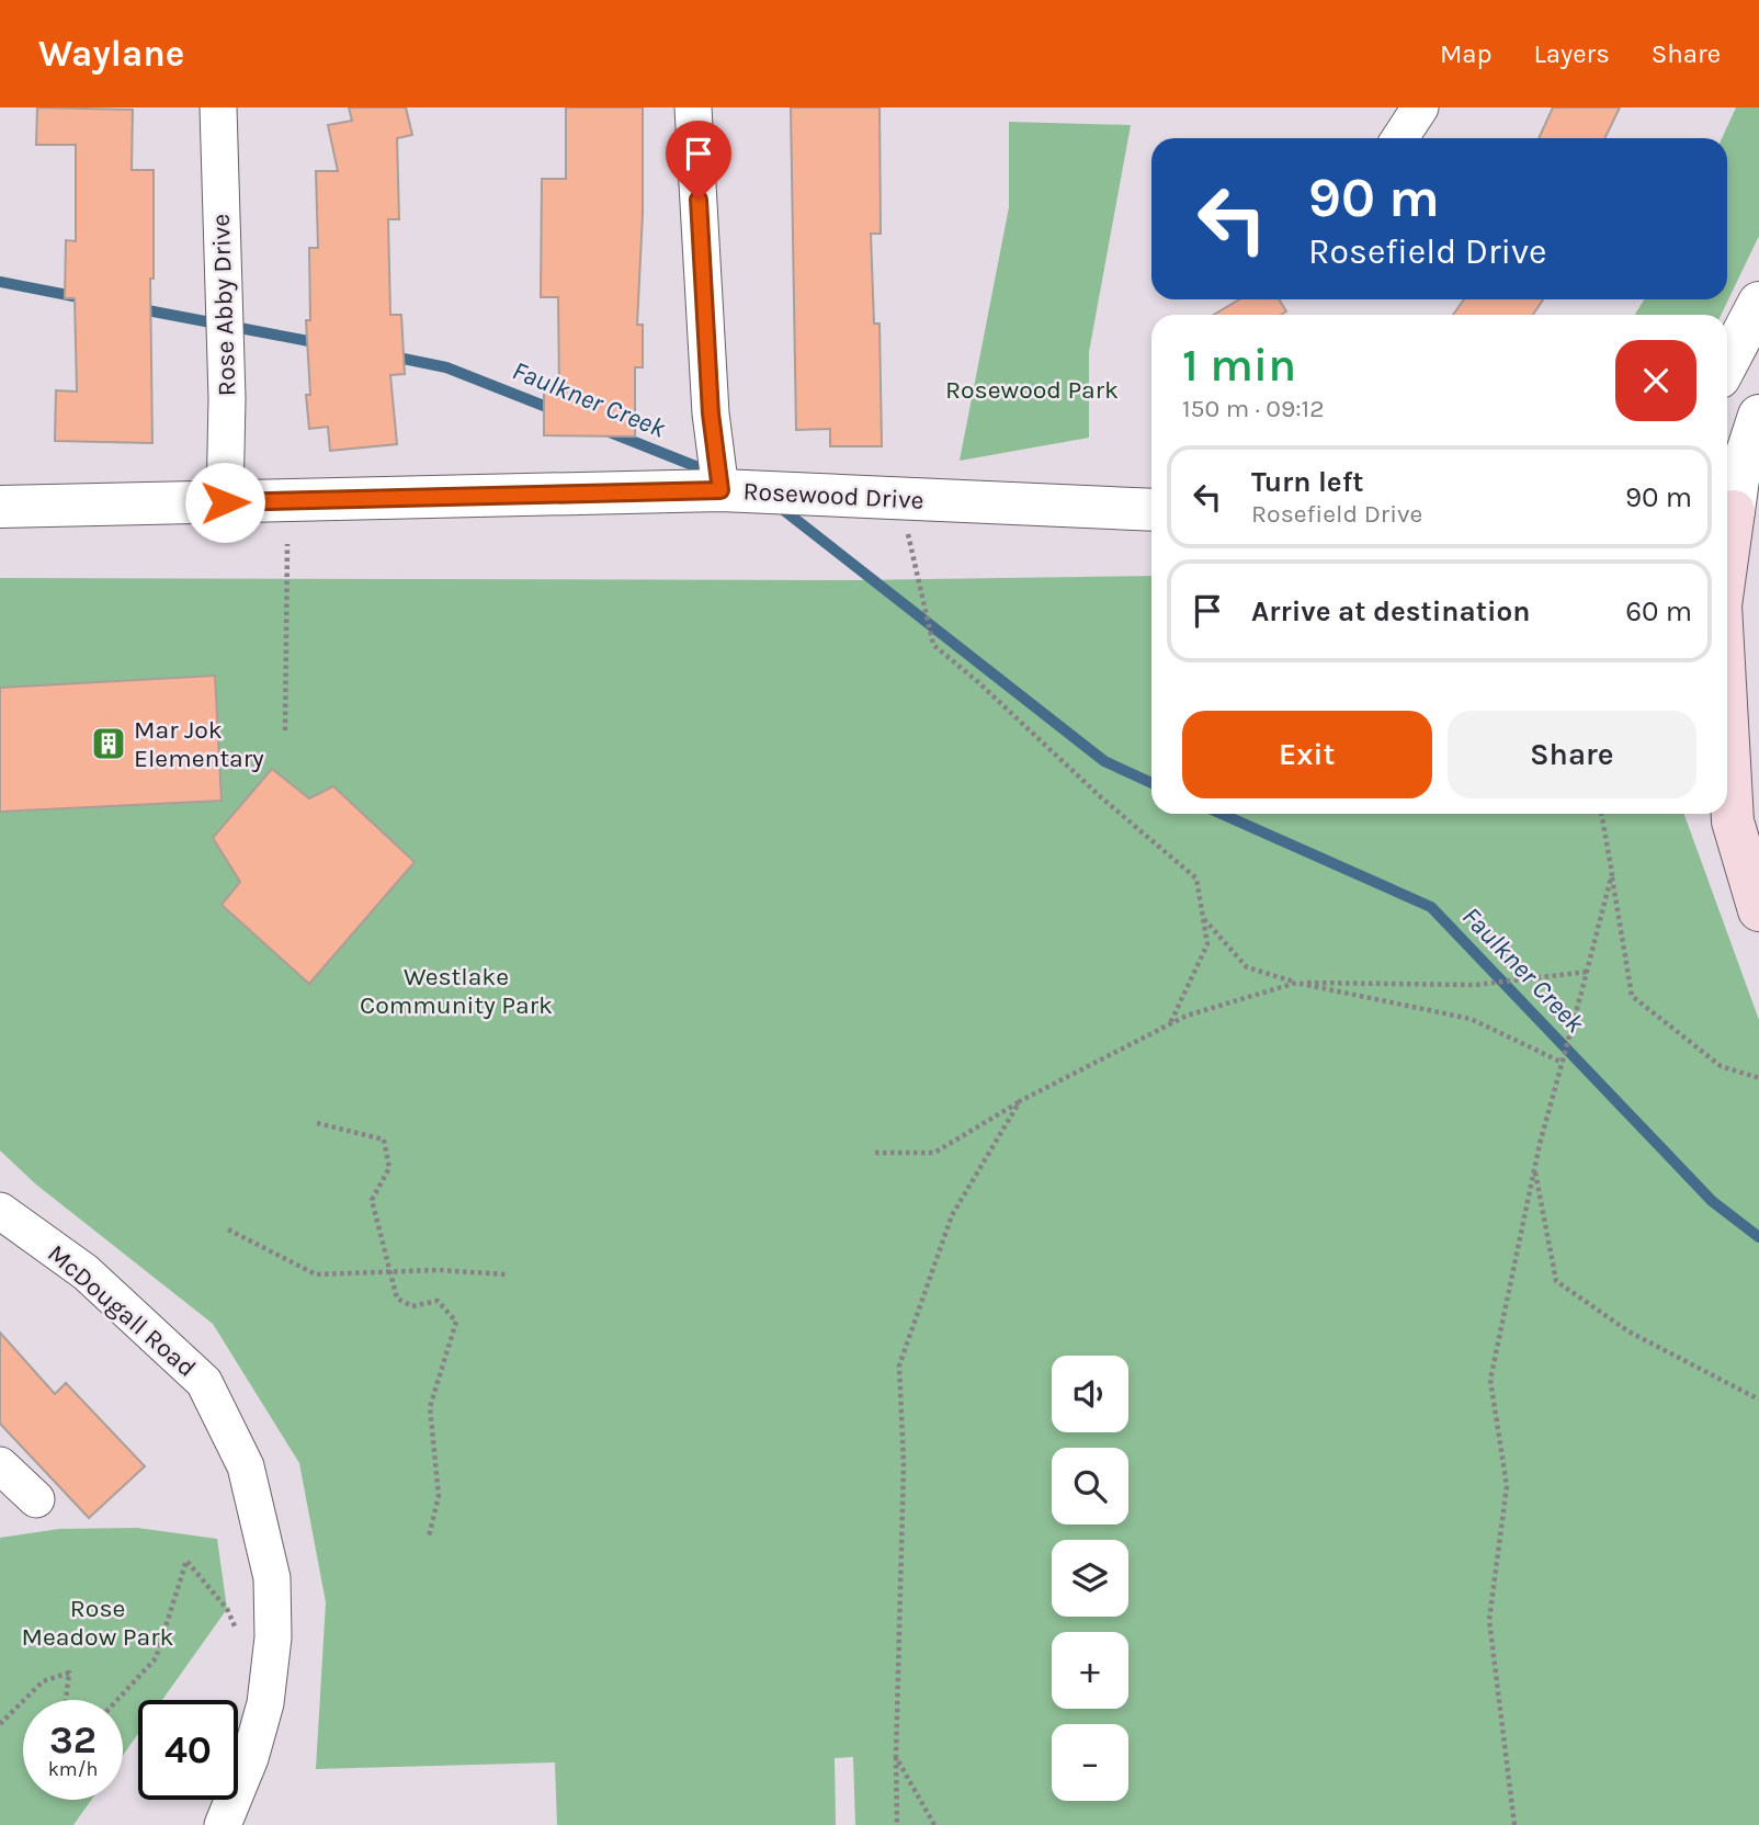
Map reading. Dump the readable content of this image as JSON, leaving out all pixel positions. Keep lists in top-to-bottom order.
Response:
{
  "streets": {
    "street": ["Rose Abby Drive", "Rosewood Drive", "McDougall Road"]
  },
  "crossings": [
    ["Rose Abby Drive", "Rosewood Drive"]
  ],
  "water": ["Faulkner Creek"],
  "parks": ["Rosewood Park", "Westlake Community Park", "Rose Meadow Park"],
  "places": {
    "building": ["Mar Jok Elementary"]
  },
  "page": {
    "header": "Waylane",
    "nav": ["Map", "Layers", "Share"],
    "turn": ["90 m", "Rosefield Drive"],
    "heading": ["1 min", "150 m · 09:12"],
    "list": [
      {
        "name": "Turn left",
        "note": "Rosefield Drive",
        "value": "90 m"
      },
      {
        "name": "Arrive at destination",
        "value": "60 m"
      }
    ],
    "buttons": ["Exit", "Share"],
    "map_buttons": ["+", "−"],
    "speed": "32 km/h",
    "limit": "40"
  }
}
